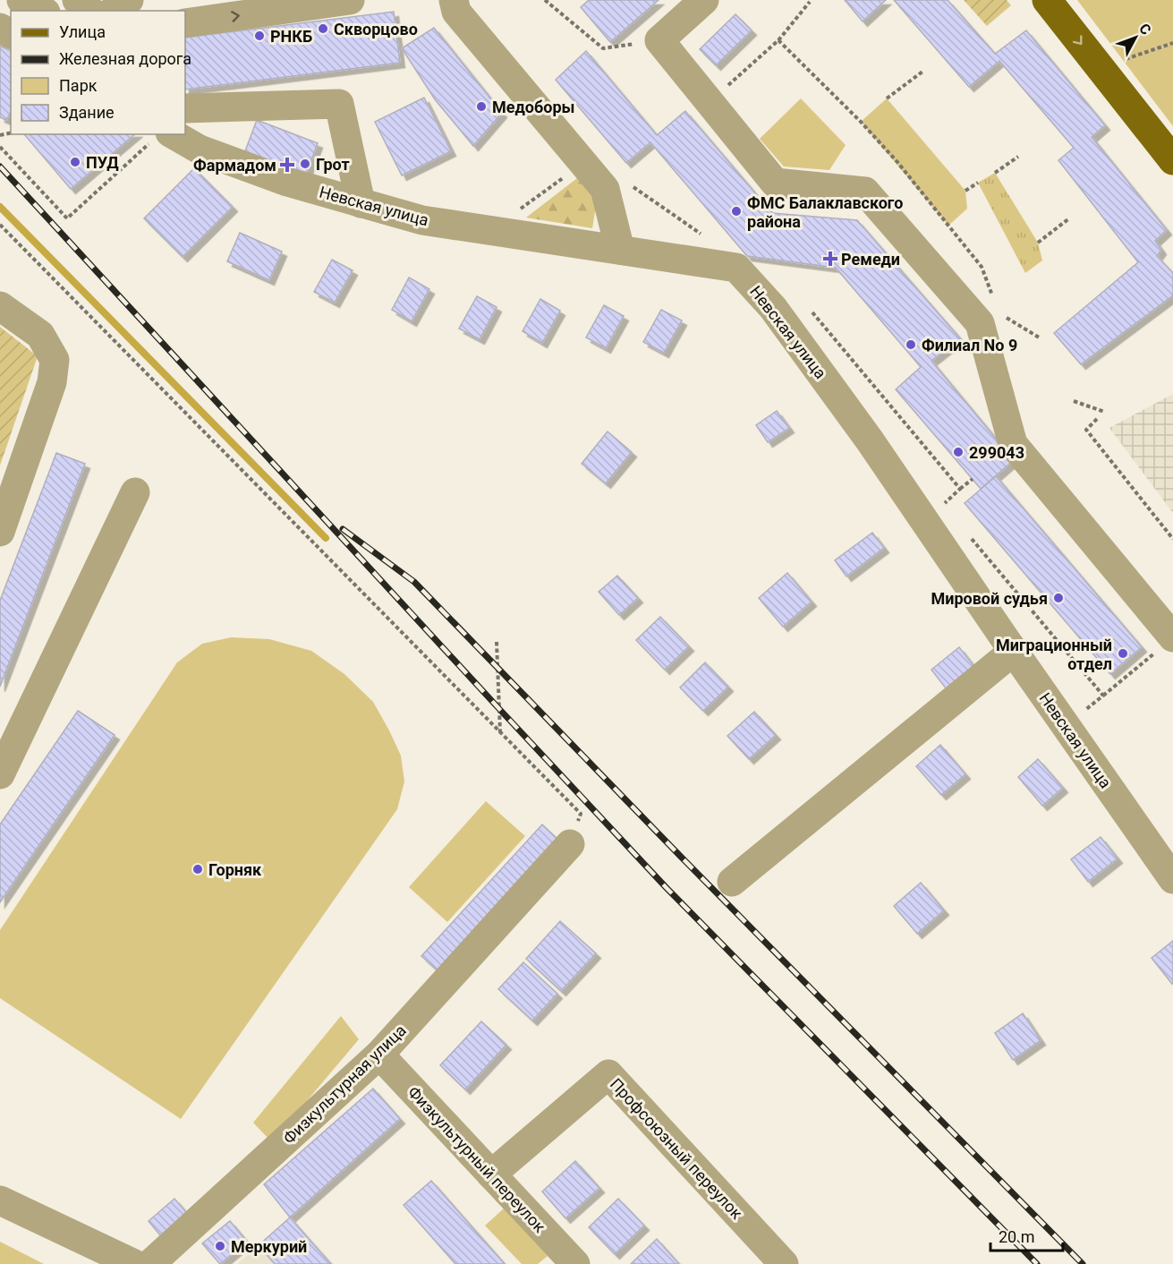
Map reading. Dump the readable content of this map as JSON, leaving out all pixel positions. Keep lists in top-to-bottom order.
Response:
{
  "streets": {
    "street": [
      "Невская улица",
      "Физкультурная улица",
      "Профсоюзный переулок",
      "Физкультурный переулок"
    ]
  },
  "crossings": [
    ["Физкультурная улица", "Физкультурный переулок"],
    ["Профсоюзный переулок", "Физкультурный переулок"]
  ],
  "places": {
    "other": [
      "Скворцово",
      "РНКБ",
      "Медоборы",
      "ПУД",
      "Грот",
      "ФМС Балаклавского района",
      "Филиал No 9",
      "299043",
      "Мировой судья",
      "Миграционный отдел",
      "Горняк",
      "Меркурий"
    ],
    "health": ["Фармадом", "Ремеди"]
  },
  "legend": [
    "Улица",
    "Железная дорога",
    "Парк",
    "Здание"
  ],
  "scale_bar": "20 m",
  "north": "top right"
}
